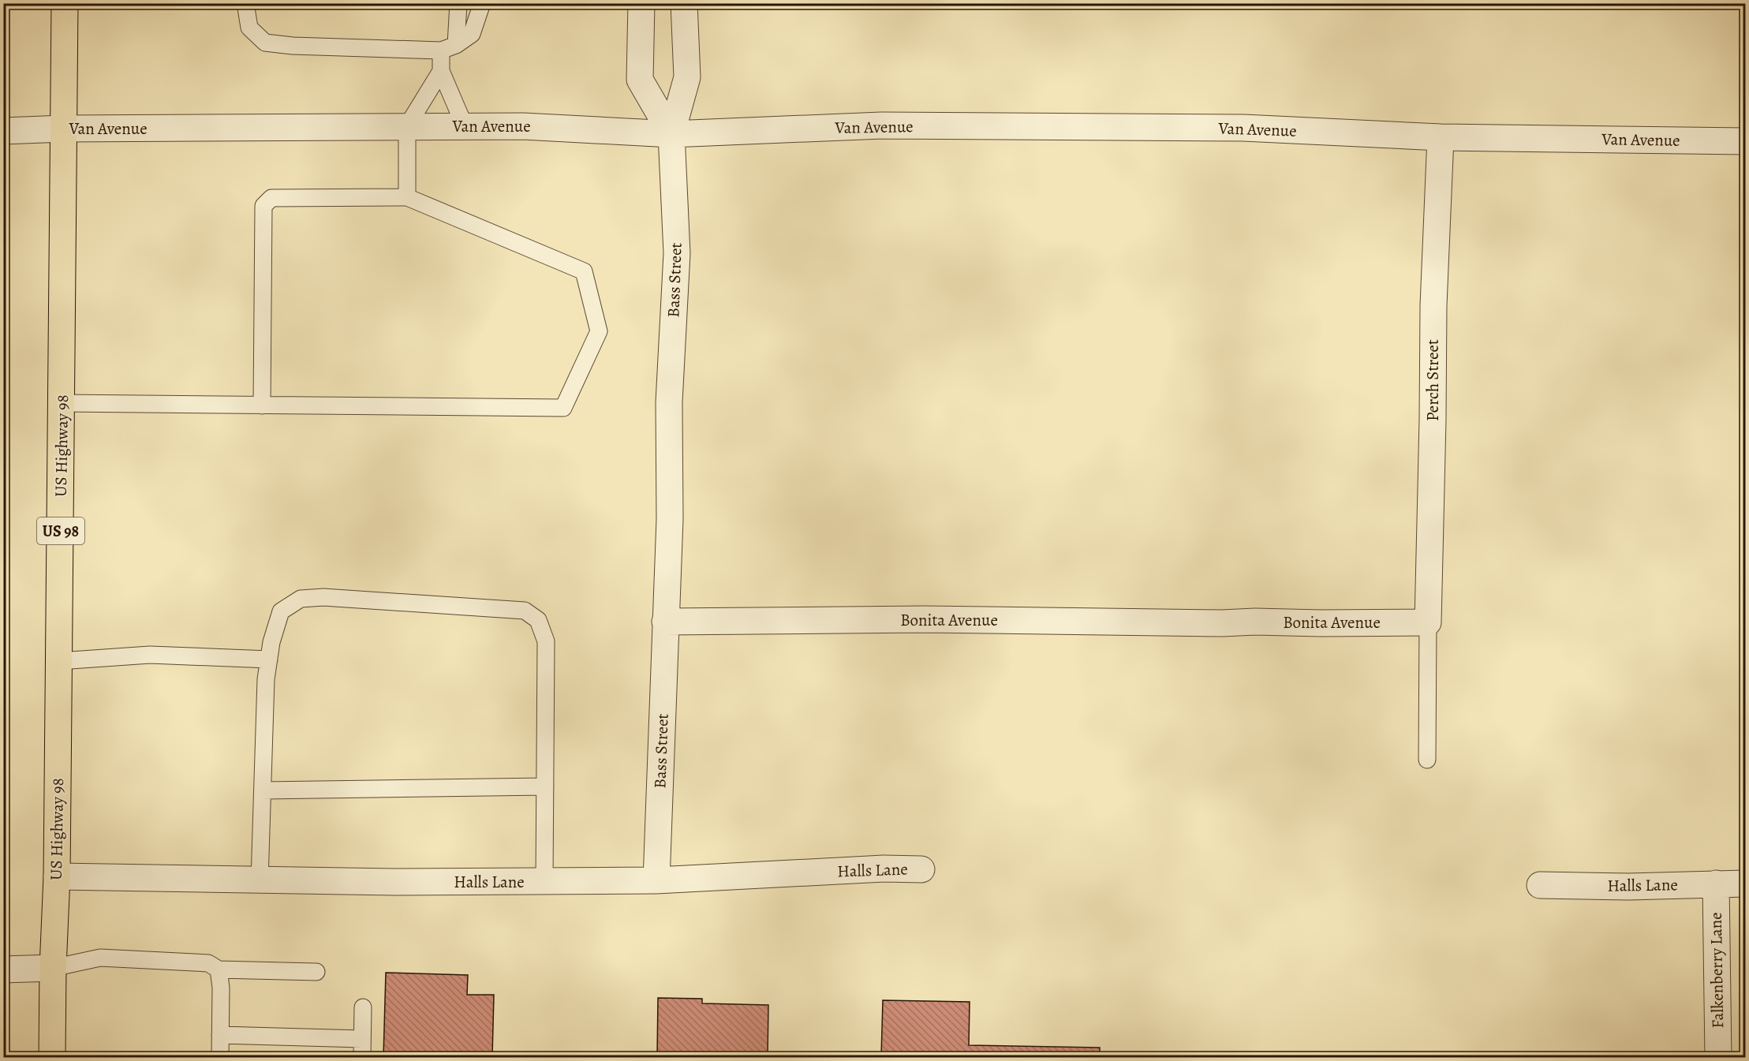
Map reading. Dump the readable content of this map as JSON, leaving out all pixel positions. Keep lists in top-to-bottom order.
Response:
{
  "streets": {
    "main road": ["US Highway 98", "US 98"],
    "street": [
      "Van Avenue",
      "Bass Street",
      "Perch Street",
      "Bonita Avenue",
      "Halls Lane",
      "Falkenberry Lane"
    ]
  },
  "crossings": [
    ["Van Avenue", "Bass Street"],
    ["Van Avenue", "Perch Street"],
    ["Van Avenue", "US Highway 98"],
    ["Bass Street", "Bonita Avenue"],
    ["Bass Street", "Halls Lane"],
    ["Perch Street", "Bonita Avenue"],
    ["US Highway 98", "Halls Lane"],
    ["Halls Lane", "Falkenberry Lane"]
  ]
}
